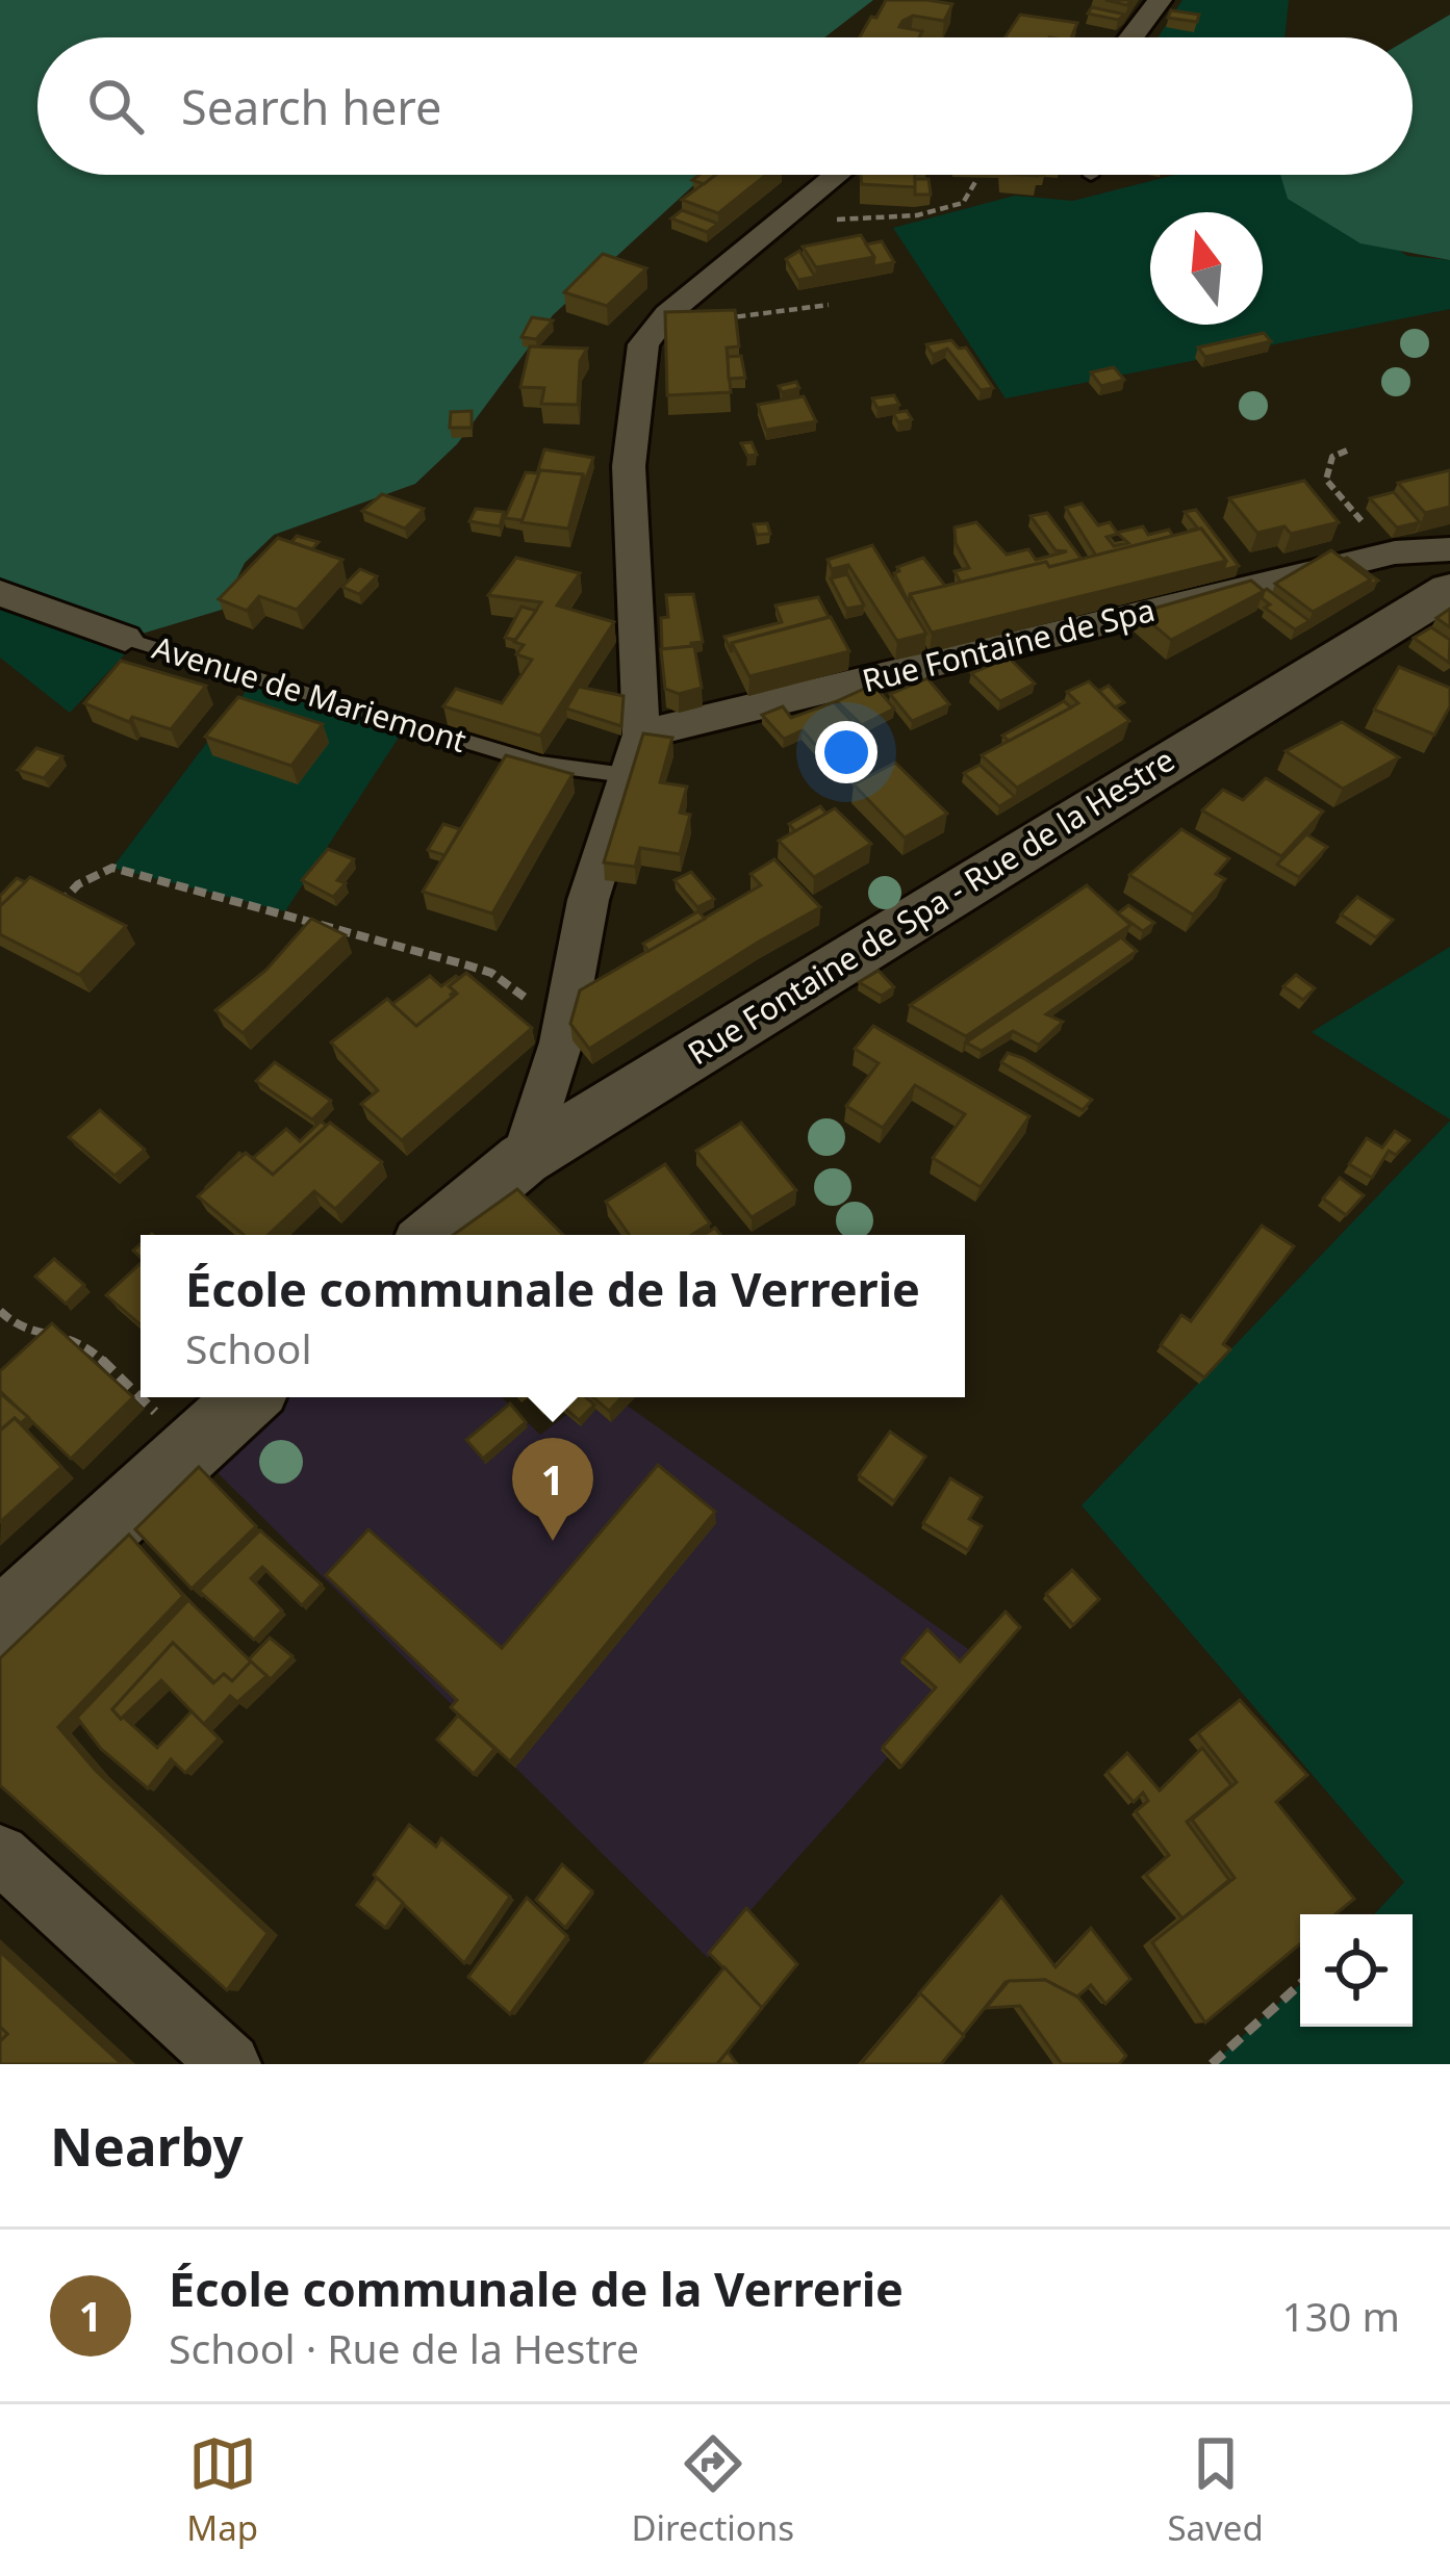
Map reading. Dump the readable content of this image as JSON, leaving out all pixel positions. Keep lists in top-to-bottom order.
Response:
{
  "streets": {
    "street": ["Rue Fontaine de Spa", "Avenue de Mariemont", "Rue Fontaine de Spa - Rue de la Hestre"]
  },
  "north": "top",
  "page": {
    "search": "Search here",
    "popup": ["École communale de la Verrerie", "School"],
    "pins": "1",
    "heading": "Nearby",
    "list": [
      {
        "mark": "1",
        "name": "École communale de la Verrerie",
        "note": "School · Rue de la Hestre",
        "value": "130 m"
      }
    ],
    "nav": ["Map", "Directions", "Saved"]
  }
}
